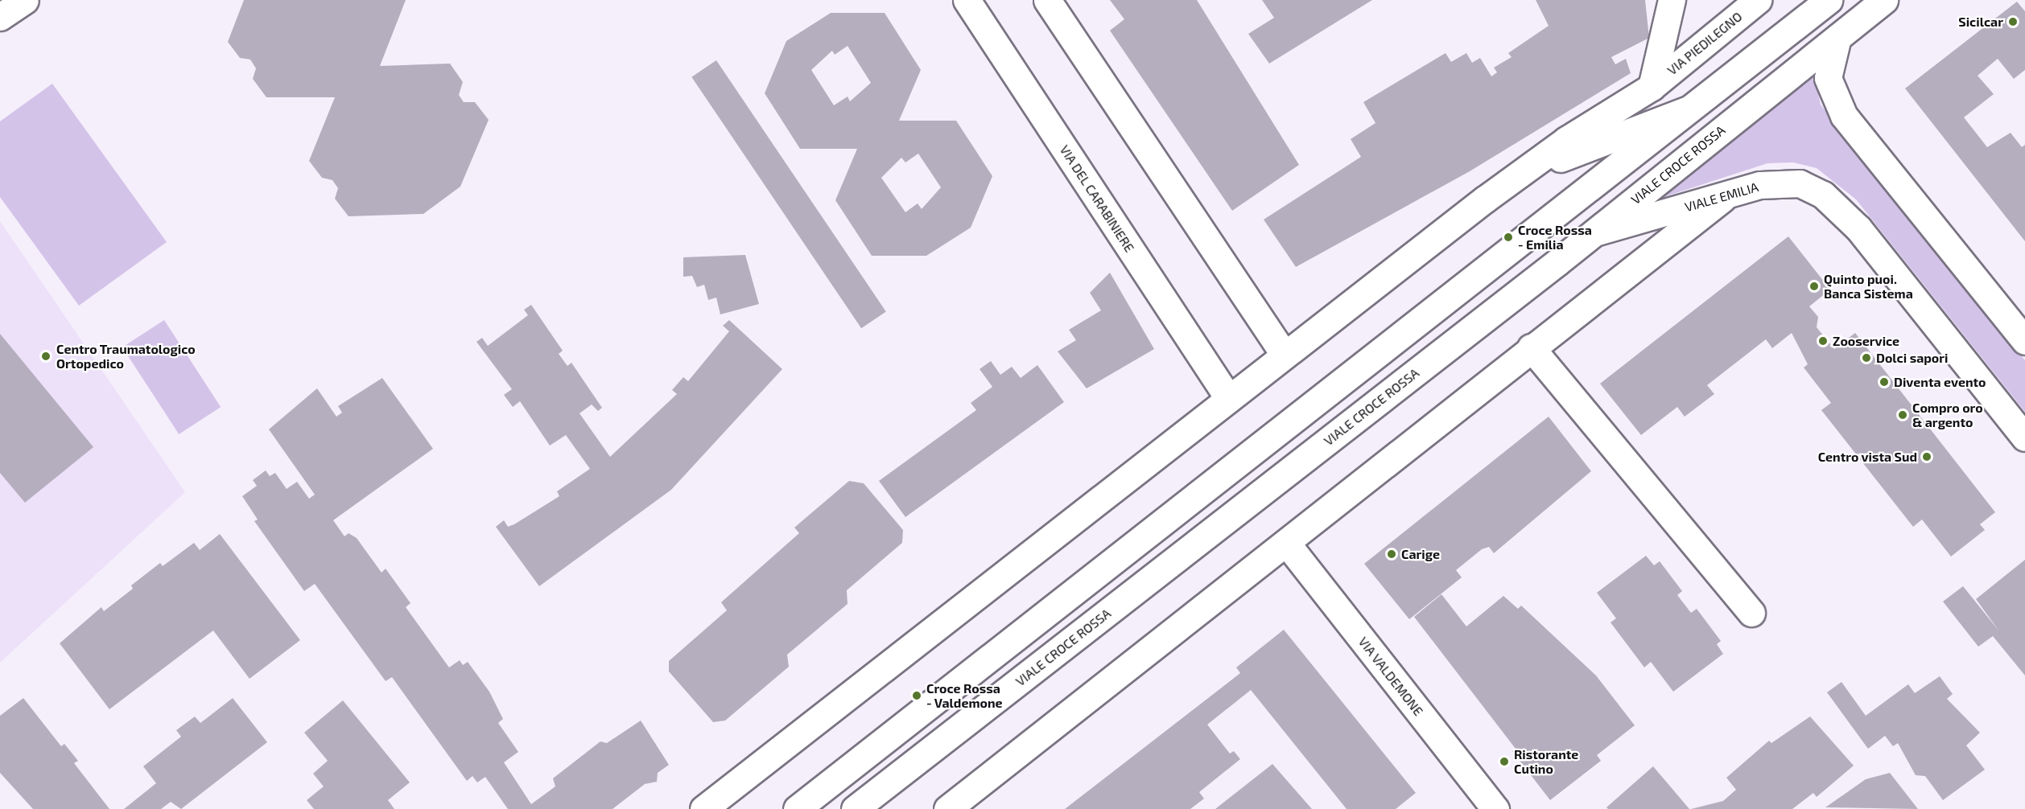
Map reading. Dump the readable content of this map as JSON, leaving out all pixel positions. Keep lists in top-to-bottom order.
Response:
{
  "streets": {
    "street": [
      "VIA PIEDILEGNO",
      "VIALE CROCE ROSSA",
      "VIALE EMILIA",
      "VIA DEL CARABINIERE",
      "VIA VALDEMONE"
    ]
  },
  "crossings": [
    ["VIALE CROCE ROSSA", "VIALE EMILIA"]
  ],
  "places": [
    "Sicilcar",
    "Croce Rossa - Emilia",
    "Quinto puoi. Banca Sistema",
    "Zooservice",
    "Centro Traumatologico Ortopedico",
    "Dolci sapori",
    "Diventa evento",
    "Compro oro & argento",
    "Centro vista Sud",
    "Carige",
    "Croce Rossa - Valdemone",
    "Ristorante Cutino"
  ]
}
